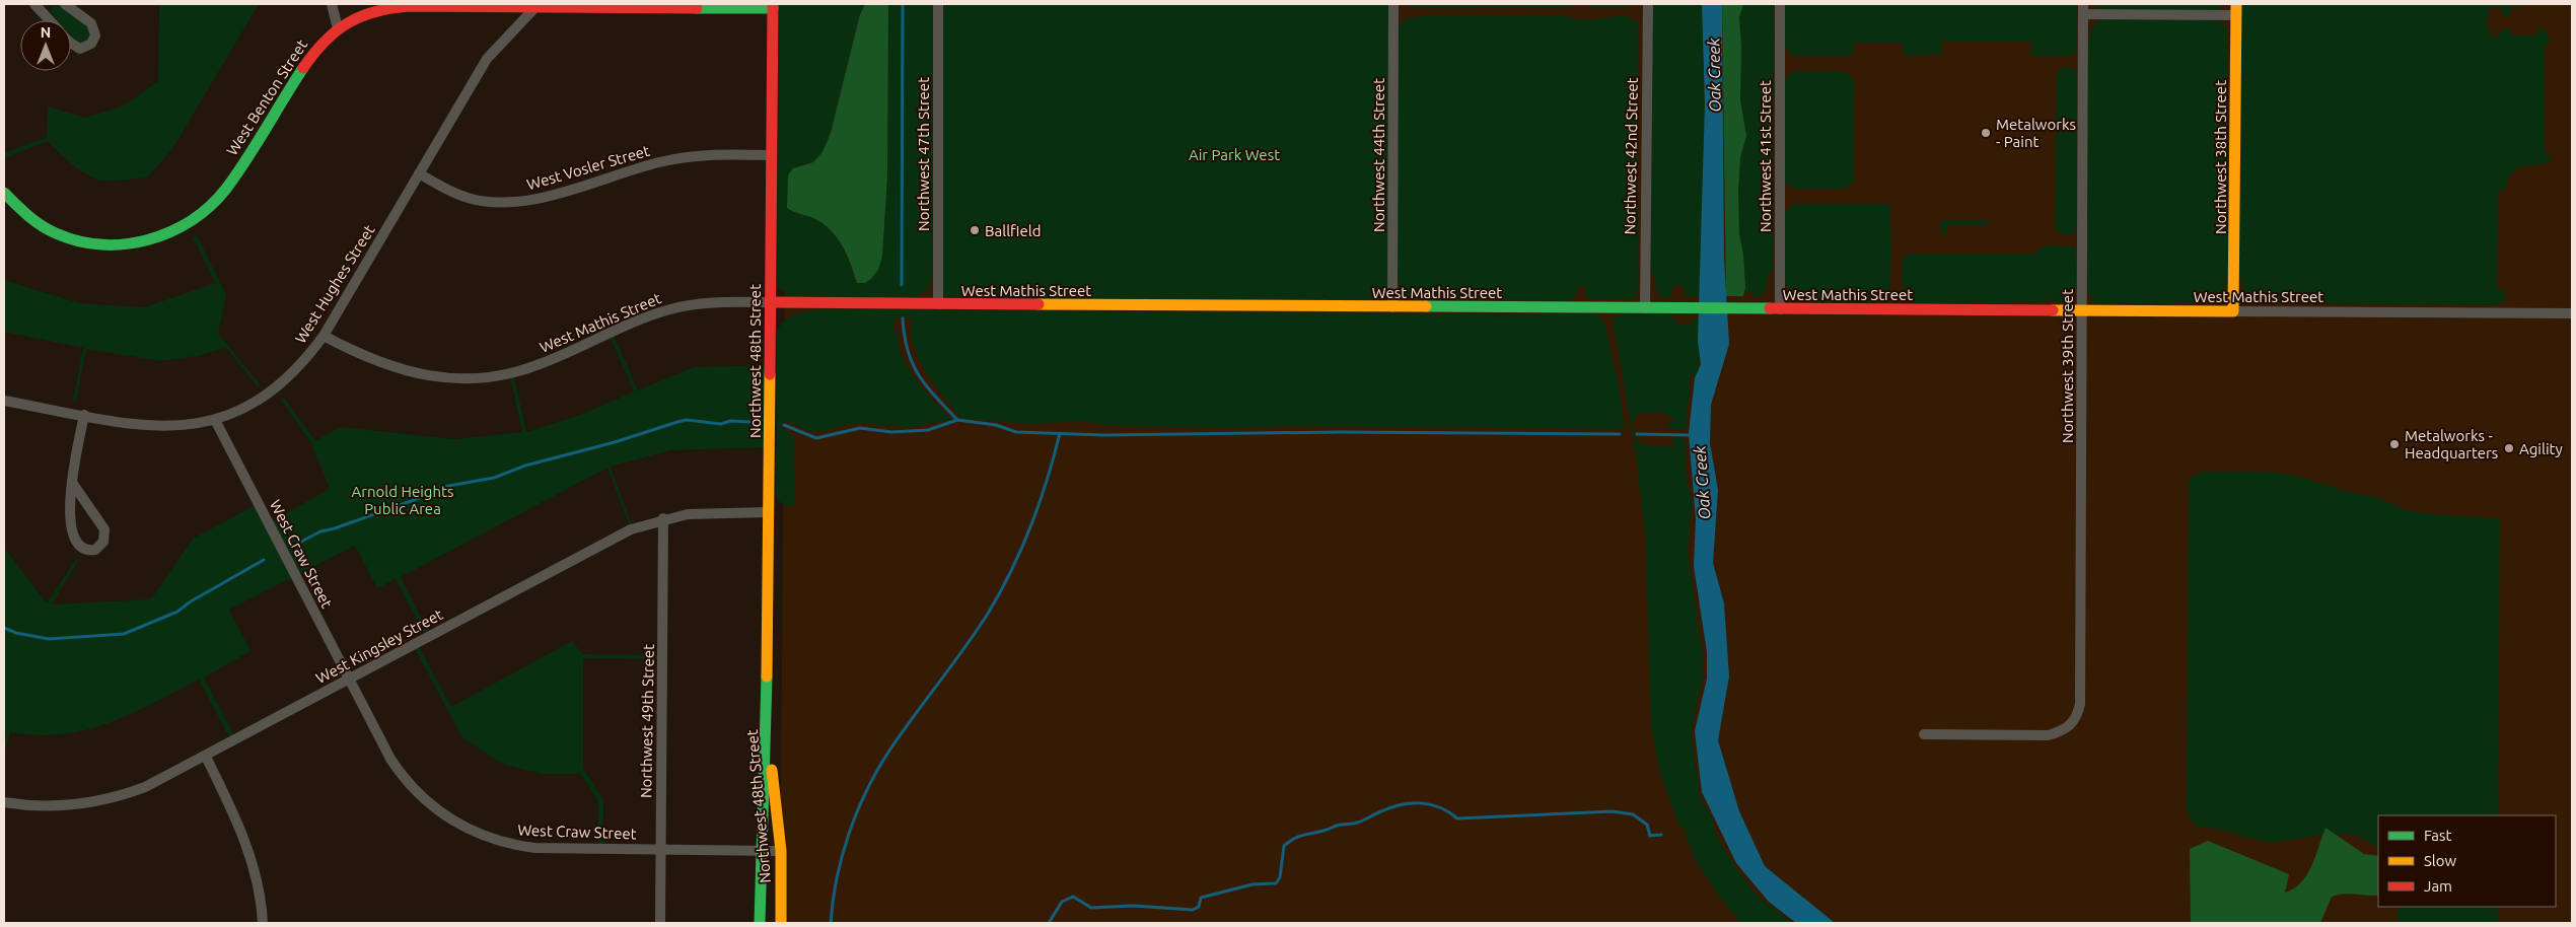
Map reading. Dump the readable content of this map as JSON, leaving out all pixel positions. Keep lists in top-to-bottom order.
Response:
{
  "streets": {
    "street": [
      "West Benton Street",
      "Northwest 47th Street",
      "Northwest 44th Street",
      "Northwest 42nd Street",
      "Northwest 41st Street",
      "Northwest 38th Street",
      "West Vosler Street",
      "West Hughes Street",
      "West Mathis Street",
      "Northwest 48th Street",
      "Northwest 39th Street",
      "West Craw Street",
      "West Kingsley Street",
      "Northwest 49th Street"
    ]
  },
  "crossings": [
    ["West Benton Street", "West Hughes Street"],
    ["West Benton Street", "Northwest 48th Street"],
    ["Northwest 47th Street", "West Mathis Street"],
    ["Northwest 44th Street", "West Mathis Street"],
    ["Northwest 42nd Street", "West Mathis Street"],
    ["Northwest 41st Street", "West Mathis Street"],
    ["Northwest 38th Street", "West Mathis Street"],
    ["West Vosler Street", "West Hughes Street"],
    ["West Vosler Street", "Northwest 48th Street"],
    ["West Hughes Street", "West Mathis Street"],
    ["West Hughes Street", "West Craw Street"],
    ["West Mathis Street", "Northwest 48th Street"],
    ["West Mathis Street", "Northwest 39th Street"],
    ["Northwest 48th Street", "West Craw Street"],
    ["Northwest 48th Street", "West Kingsley Street"],
    ["West Craw Street", "West Kingsley Street"],
    ["West Craw Street", "Northwest 49th Street"],
    ["West Kingsley Street", "Northwest 49th Street"]
  ],
  "water": ["Oak Creek"],
  "parks": ["Air Park West", "Arnold Heights Public Area"],
  "places": [
    "Metalworks - Paint",
    "Ballfield",
    "Metalworks - Headquarters",
    "Agility"
  ],
  "legend": ["Fast", "Slow", "Jam"],
  "north": "top"
}
